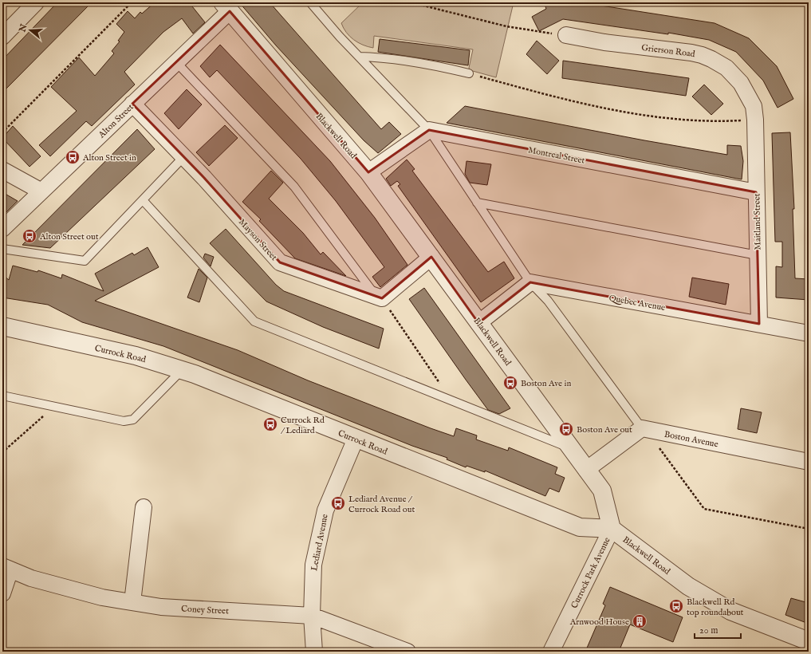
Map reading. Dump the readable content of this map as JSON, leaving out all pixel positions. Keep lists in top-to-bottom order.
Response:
{
  "streets": {
    "street": [
      "Grierson Road",
      "Alton Street",
      "Blackwell Road",
      "Montreal Street",
      "Maitland Street",
      "Mayson Street",
      "Quebec Avenue",
      "Currock Road",
      "Boston Avenue",
      "Lediard Avenue",
      "Currock Park Avenue",
      "Coney Street"
    ]
  },
  "crossings": [
    ["Grierson Road", "Maitland Street"],
    ["Alton Street", "Blackwell Road"],
    ["Alton Street", "Mayson Street"],
    ["Blackwell Road", "Currock Road"],
    ["Blackwell Road", "Currock Park Avenue"],
    ["Montreal Street", "Maitland Street"],
    ["Maitland Street", "Quebec Avenue"],
    ["Currock Road", "Lediard Avenue"],
    ["Currock Road", "Currock Park Avenue"],
    ["Lediard Avenue", "Coney Street"]
  ],
  "places": {
    "bus stop": [
      "Alton Street in",
      "Alton Street out",
      "Boston Ave in",
      "Currock Rd / Lediard",
      "Boston Ave out",
      "Lediard Avenue / Currock Road out",
      "Blackwell Rd top roundabout"
    ],
    "building": ["Arnwood House"]
  },
  "scale_bar": "20 m",
  "north": "left"
}
